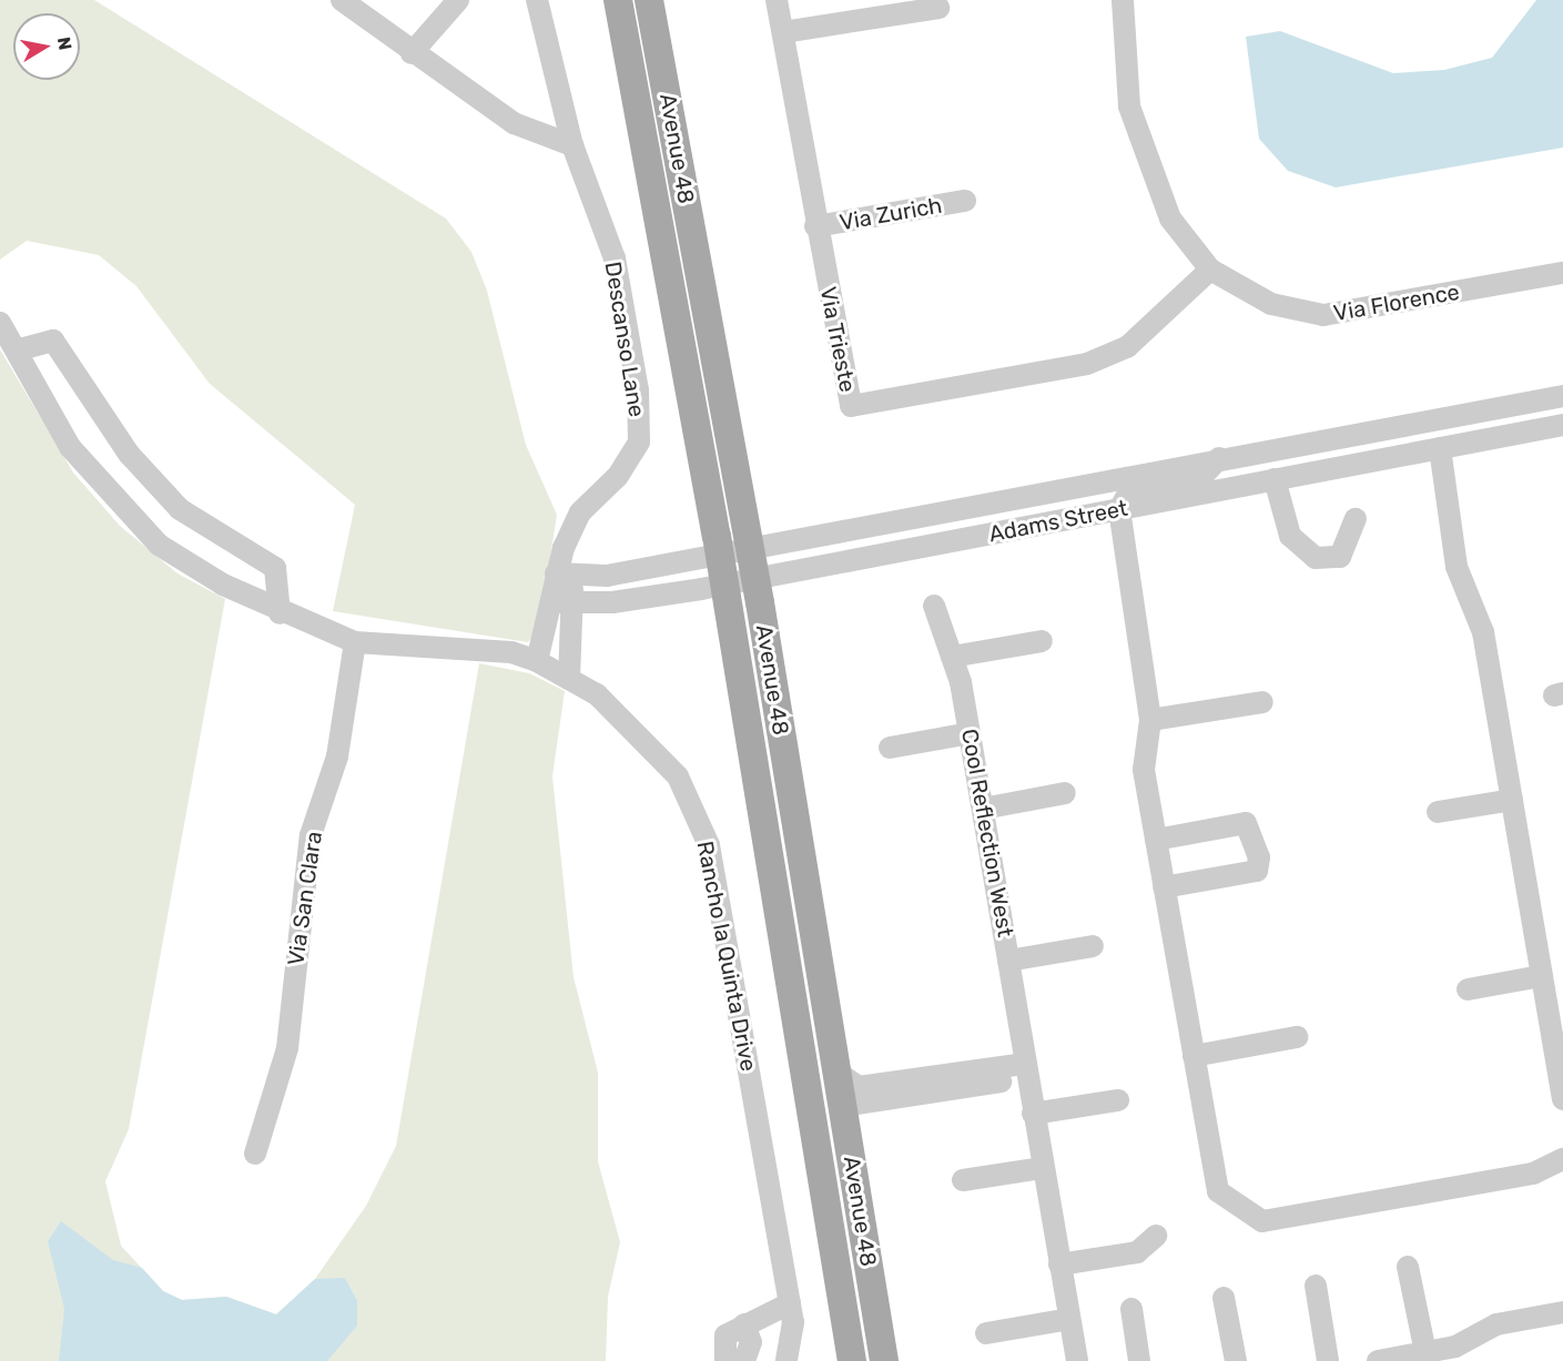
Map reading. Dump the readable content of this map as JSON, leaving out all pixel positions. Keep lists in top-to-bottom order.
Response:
{
  "streets": {
    "main road": ["Avenue 48"],
    "street": [
      "Via Zurich",
      "Via Florence",
      "Descanso Lane",
      "Via Trieste",
      "Adams Street",
      "Cool Reflection West",
      "Via San Clara",
      "Rancho la Quinta Drive"
    ]
  },
  "crossings": [
    ["Avenue 48", "Adams Street"],
    ["Via Zurich", "Via Trieste"],
    ["Via Florence", "Via Trieste"],
    ["Descanso Lane", "Adams Street"],
    ["Via San Clara", "Rancho la Quinta Drive"]
  ],
  "north": "right"
}
